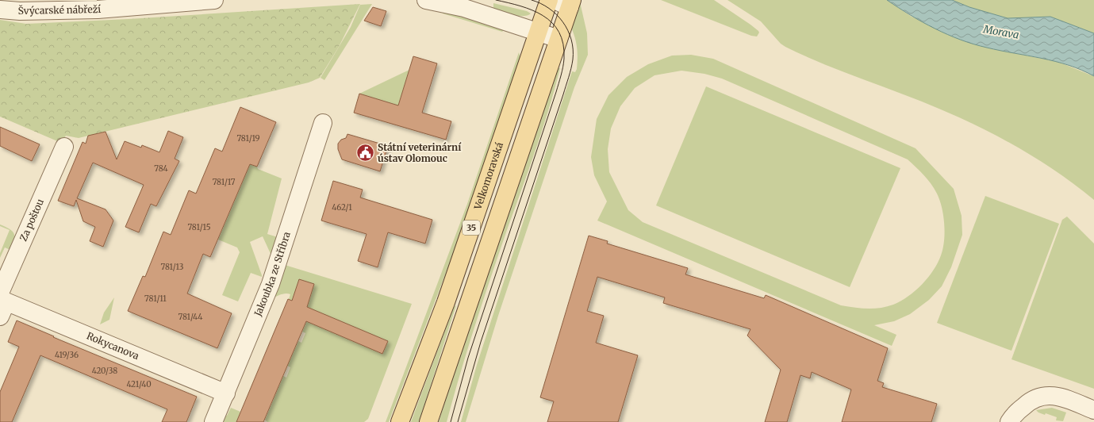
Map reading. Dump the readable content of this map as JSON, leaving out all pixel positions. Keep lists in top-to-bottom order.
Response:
{
  "streets": {
    "main road": ["Velkomoravská", "35"],
    "street": [
      "Švýcarské nábřeží",
      "Za poštou",
      "Jakoubka ze Stříbra",
      "Rokycanova"
    ]
  },
  "crossings": [
    ["Za poštou", "Rokycanova"],
    ["Jakoubka ze Stříbra", "Rokycanova"]
  ],
  "water": ["Morava"],
  "places": {
    "public building": ["Státní veterinární ústav Olomouc"]
  },
  "house_numbers": [
    "781/19",
    "784",
    "781/17",
    "462/1",
    "781/15",
    "781/13",
    "781/11",
    "781/44",
    "419/36",
    "420/38",
    "421/40"
  ]
}
